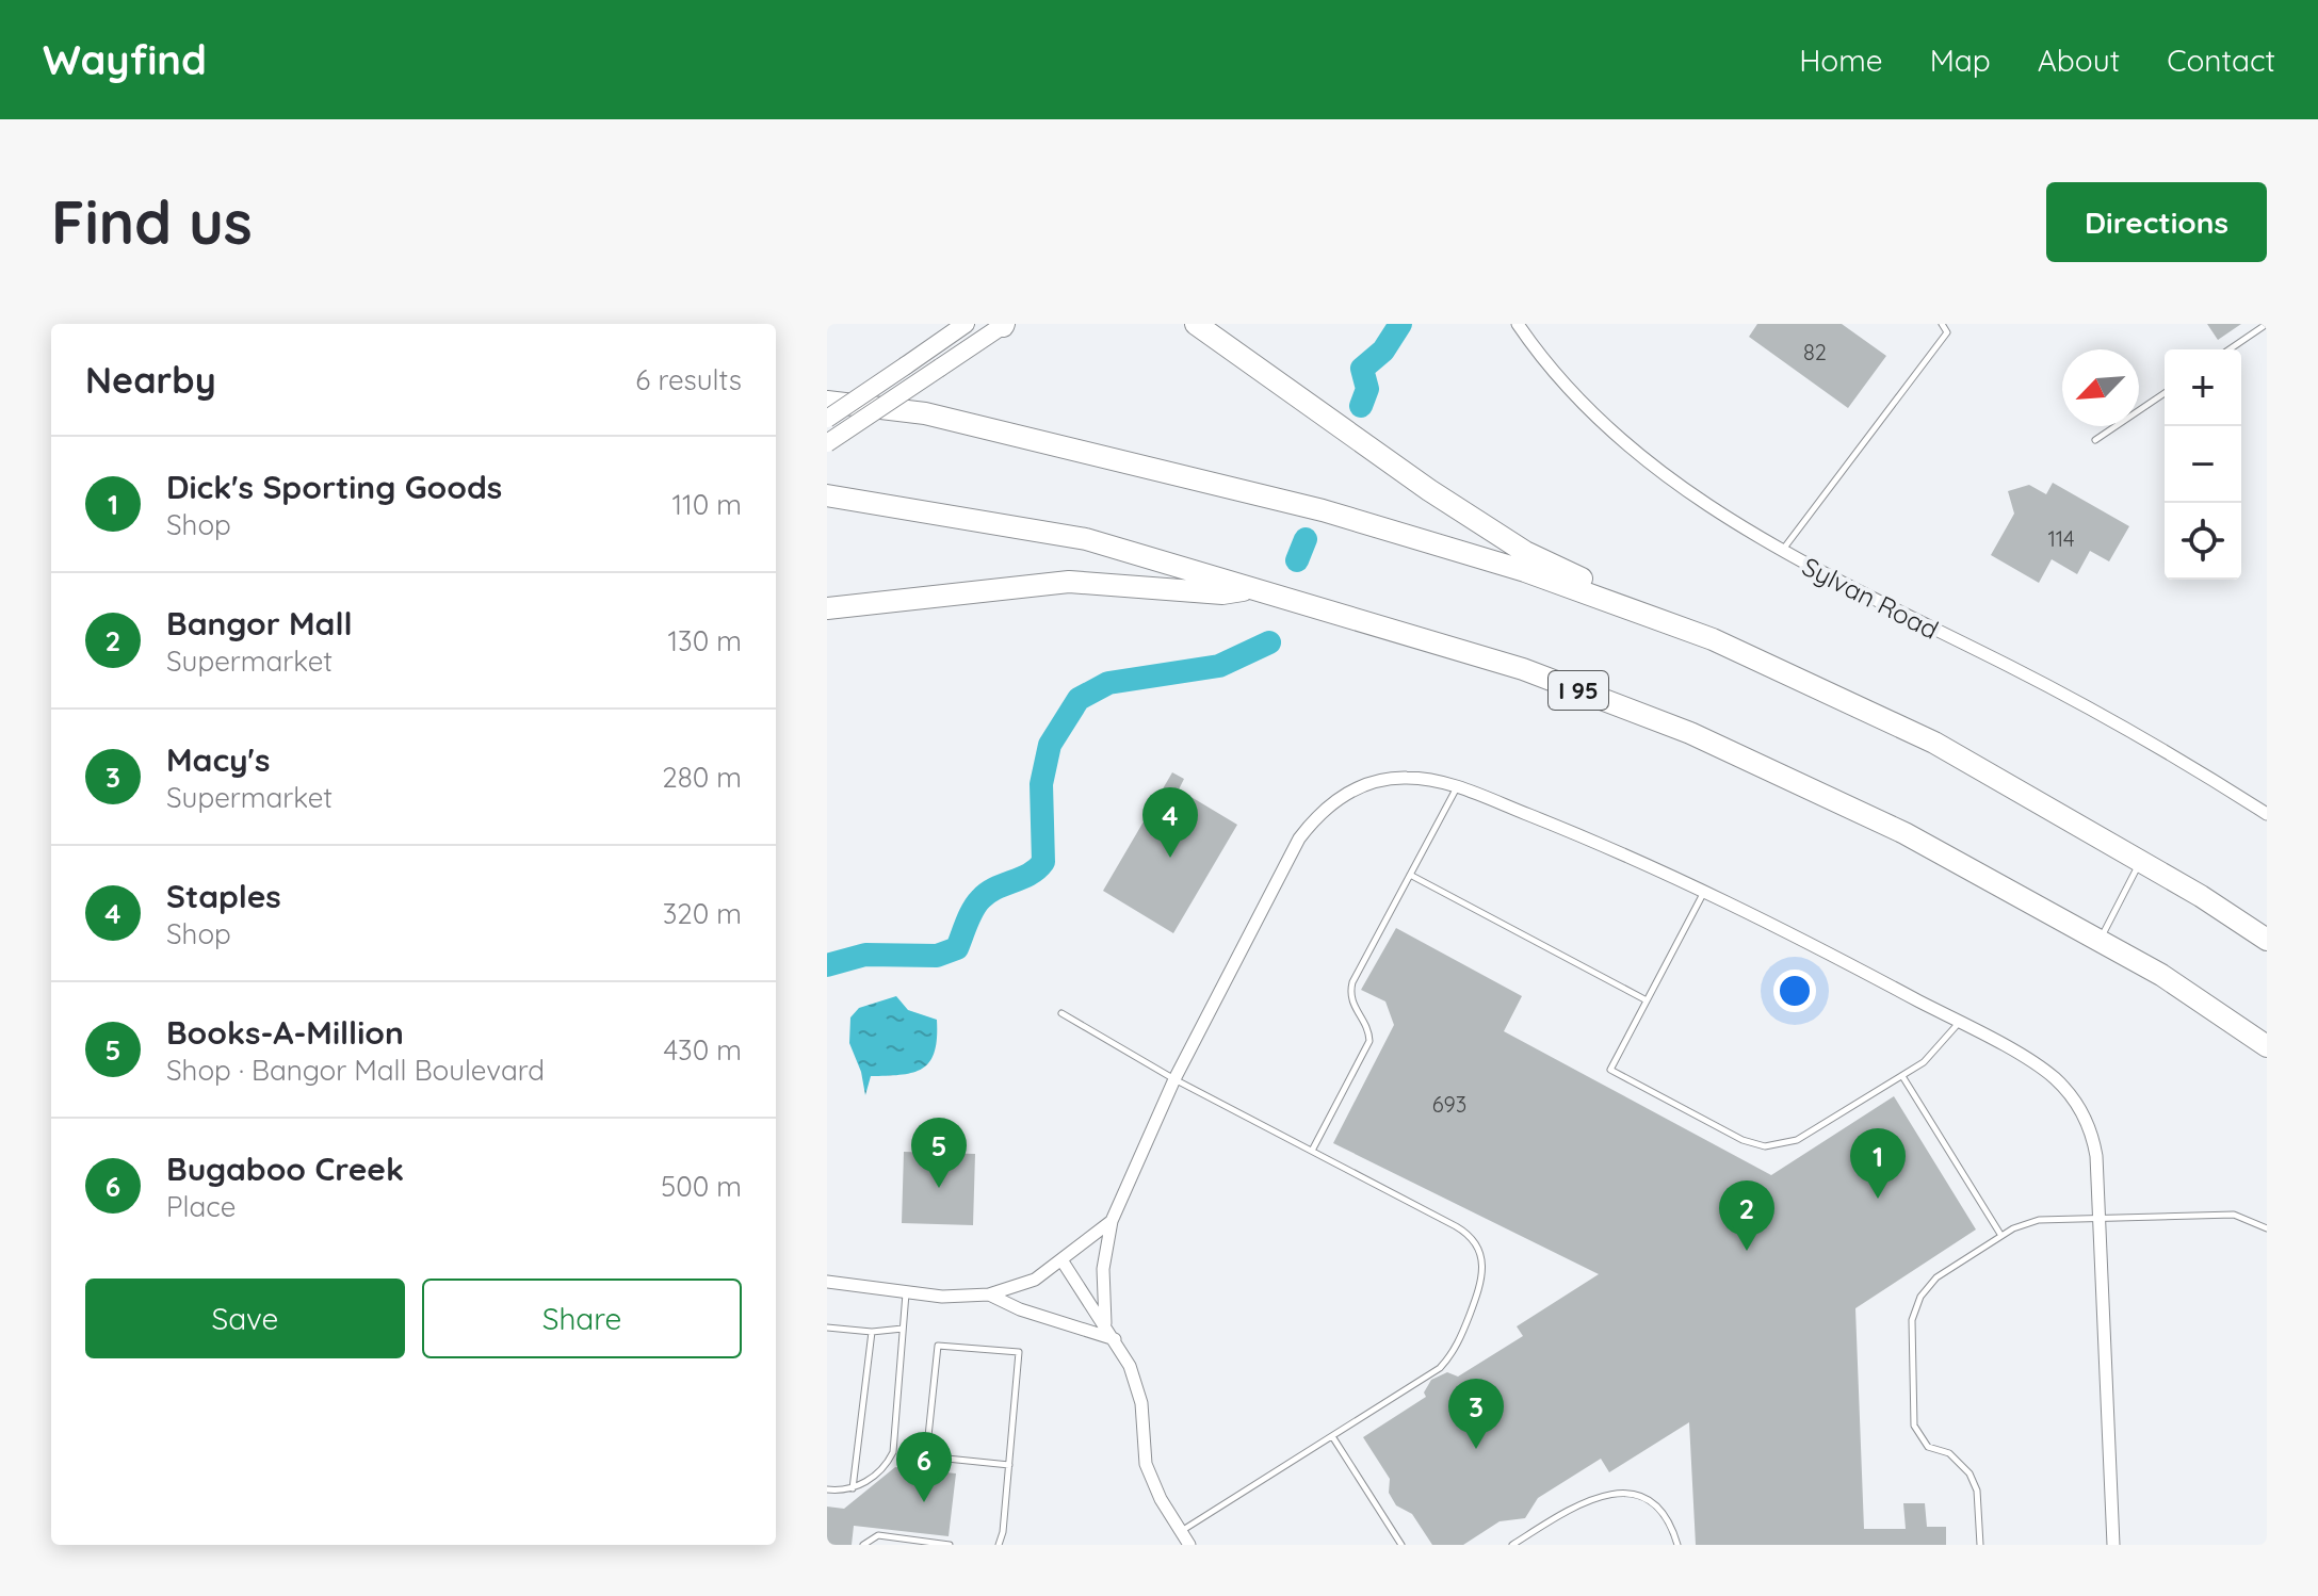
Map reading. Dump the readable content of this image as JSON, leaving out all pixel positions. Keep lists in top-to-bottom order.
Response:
{
  "streets": {
    "highway": ["I 95"],
    "street": ["Sylvan Road"]
  },
  "house_numbers": ["82", "114", "693"],
  "north": "bottom left",
  "page": {
    "header": "Wayfind",
    "nav": [
      "Home",
      "Map",
      "About",
      "Contact"
    ],
    "buttons": [
      "Directions",
      ["Save", "Share"]
    ],
    "title": "Find us",
    "heading": ["Nearby", "6 results"],
    "map_buttons": ["+", "−"],
    "list": [
      {
        "mark": "1",
        "name": "Dick's Sporting Goods",
        "note": "Shop",
        "value": "110 m"
      },
      {
        "mark": "2",
        "name": "Bangor Mall",
        "note": "Supermarket",
        "value": "130 m"
      },
      {
        "mark": "3",
        "name": "Macy's",
        "note": "Supermarket",
        "value": "280 m"
      },
      {
        "mark": "4",
        "name": "Staples",
        "note": "Shop",
        "value": "320 m"
      },
      {
        "mark": "5",
        "name": "Books-A-Million",
        "note": "Shop · Bangor Mall Boulevard",
        "value": "430 m"
      },
      {
        "mark": "6",
        "name": "Bugaboo Creek",
        "note": "Place",
        "value": "500 m"
      }
    ],
    "pins": [
      "4",
      "5",
      "1",
      "2",
      "3",
      "6"
    ]
  }
}
